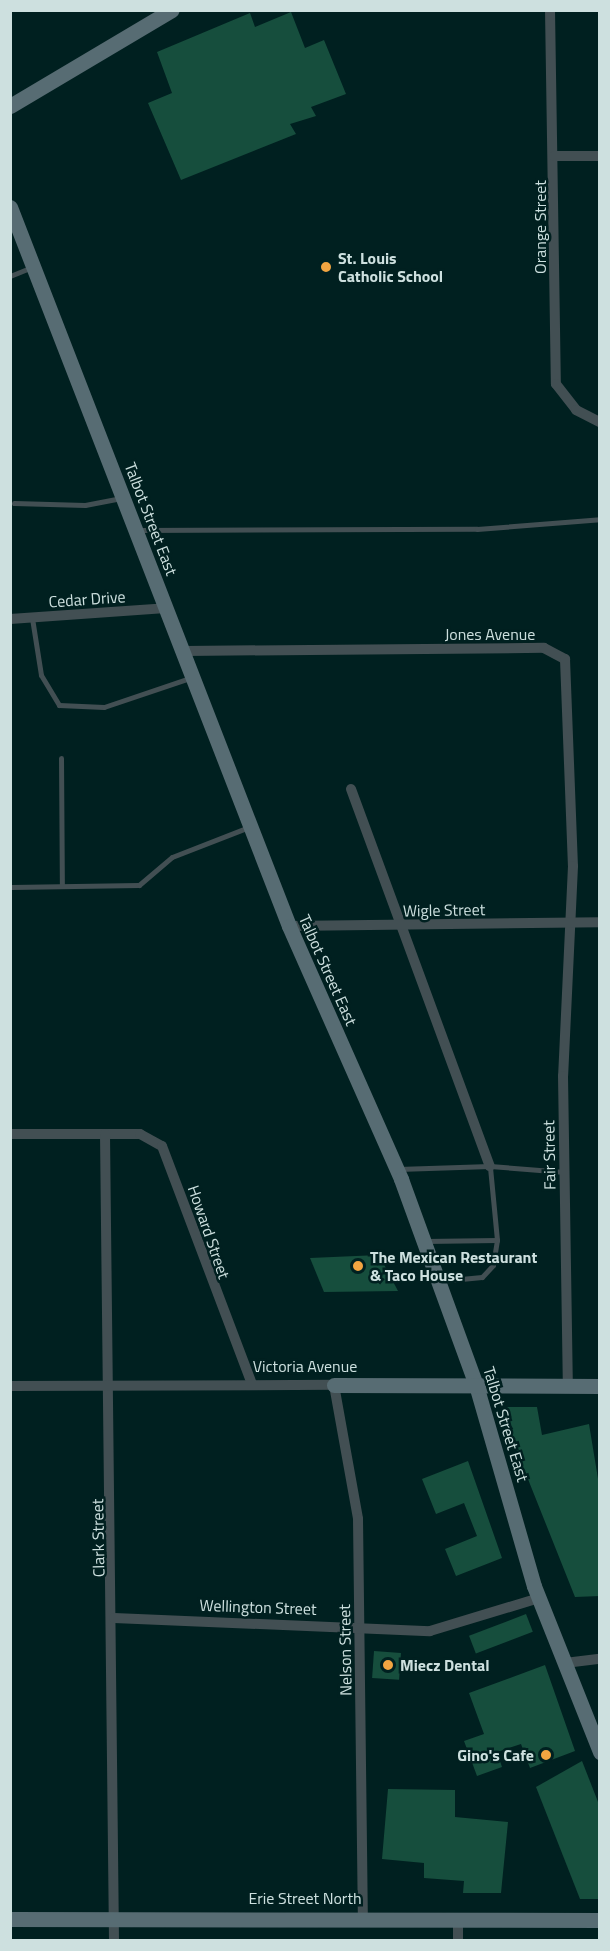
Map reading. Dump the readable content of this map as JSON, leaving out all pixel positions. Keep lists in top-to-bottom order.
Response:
{
  "streets": {
    "main road": ["Talbot Street East", "Victoria Avenue", "Erie Street North"],
    "street": [
      "Orange Street",
      "Cedar Drive",
      "Jones Avenue",
      "Wigle Street",
      "Fair Street",
      "Howard Street",
      "Clark Street",
      "Wellington Street",
      "Nelson Street"
    ]
  },
  "crossings": [
    ["Talbot Street East", "Cedar Drive"],
    ["Talbot Street East", "Jones Avenue"],
    ["Talbot Street East", "Wigle Street"],
    ["Talbot Street East", "Victoria Avenue"],
    ["Talbot Street East", "Wellington Street"],
    ["Jones Avenue", "Wigle Street"],
    ["Jones Avenue", "Fair Street"],
    ["Wigle Street", "Fair Street"],
    ["Fair Street", "Victoria Avenue"],
    ["Howard Street", "Victoria Avenue"],
    ["Howard Street", "Clark Street"],
    ["Victoria Avenue", "Clark Street"],
    ["Victoria Avenue", "Nelson Street"],
    ["Clark Street", "Wellington Street"],
    ["Clark Street", "Erie Street North"],
    ["Wellington Street", "Nelson Street"],
    ["Nelson Street", "Erie Street North"]
  ],
  "places": [
    "St. Louis Catholic School",
    "The Mexican Restaurant & Taco House",
    "Miecz Dental",
    "Gino's Cafe"
  ]
}
